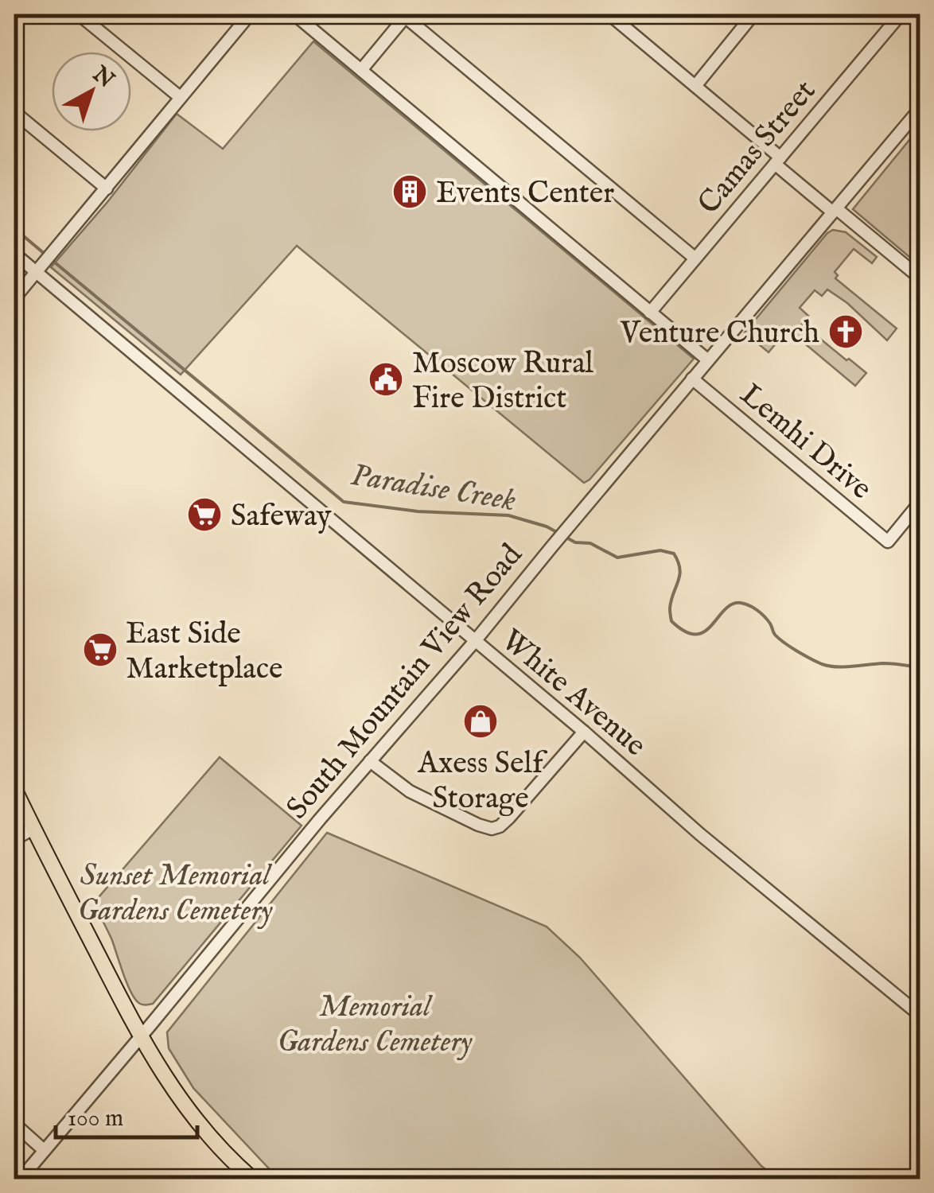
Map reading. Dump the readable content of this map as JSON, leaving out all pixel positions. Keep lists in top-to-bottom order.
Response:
{
  "streets": {
    "street": [
      "Camas Street",
      "Lemhi Drive",
      "South Mountain View Road",
      "White Avenue"
    ]
  },
  "crossings": [
    ["Lemhi Drive", "South Mountain View Road"],
    ["South Mountain View Road", "White Avenue"]
  ],
  "water": ["Paradise Creek"],
  "parks": ["Sunset Memorial Gardens Cemetery", "Memorial Gardens Cemetery"],
  "places": {
    "building": ["Events Center"],
    "church": ["Venture Church"],
    "public building": ["Moscow Rural Fire District"],
    "supermarket": ["Safeway", "East Side Marketplace"],
    "shop": ["Axess Self Storage"]
  },
  "scale_bar": "100 m",
  "north": "top right"
}
